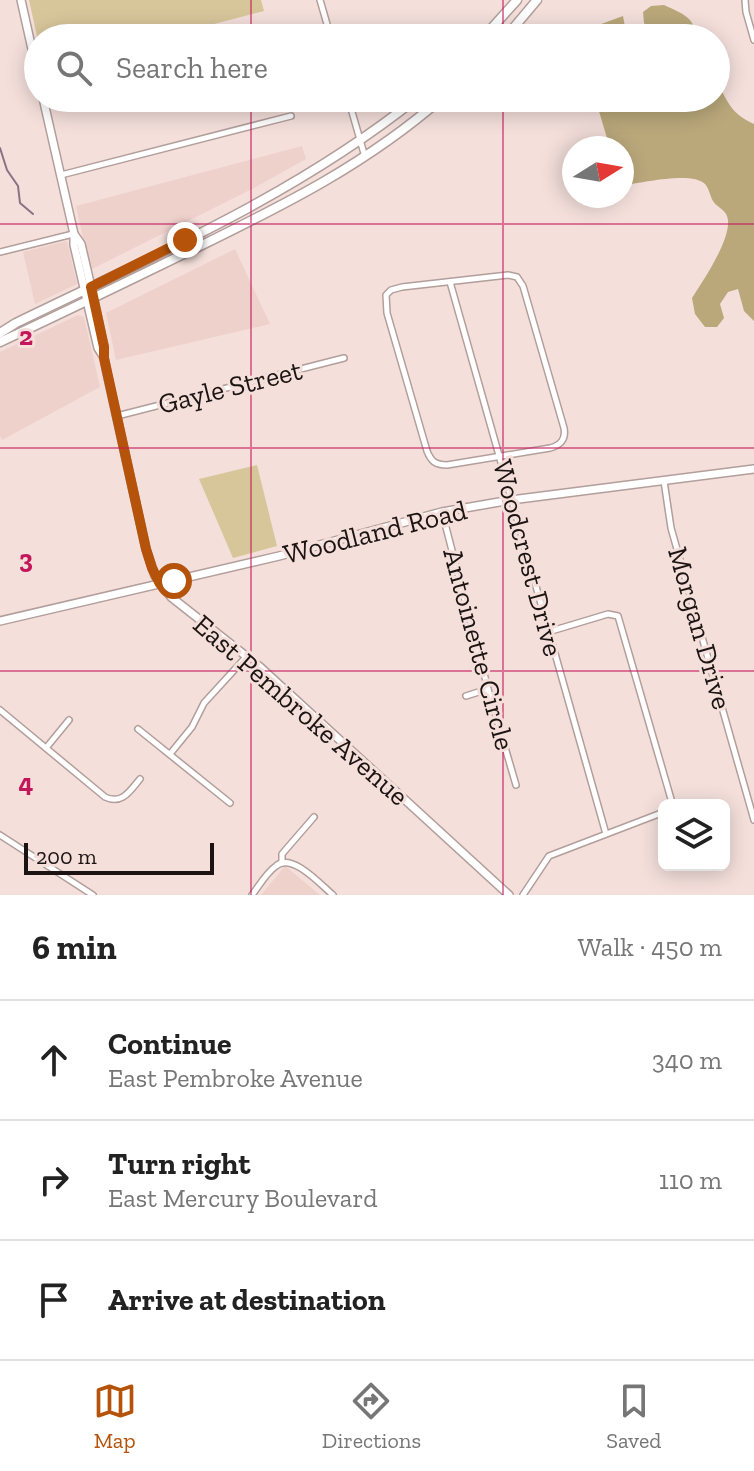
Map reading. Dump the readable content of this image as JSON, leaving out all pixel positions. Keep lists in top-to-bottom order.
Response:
{
  "streets": {
    "main road": ["Woodland Road", "East Pembroke Avenue"],
    "street": [
      "Gayle Street",
      "Woodcrest Drive",
      "Morgan Drive",
      "Antoinette Circle"
    ]
  },
  "crossings": [
    ["Gayle Street", "East Pembroke Avenue"],
    ["Woodland Road", "Woodcrest Drive"],
    ["Woodland Road", "Morgan Drive"],
    ["Woodland Road", "Antoinette Circle"],
    ["Woodland Road", "East Pembroke Avenue"]
  ],
  "scale_bar": "200 m",
  "north": "right",
  "page": {
    "search": "Search here",
    "scale": "200 m",
    "heading": ["6 min", "Walk · 450 m"],
    "list": [
      ["Continue", "East Pembroke Avenue", "340 m"],
      ["Turn right", "East Mercury Boulevard", "110 m"],
      "Arrive at destination"
    ],
    "nav": ["Map", "Directions", "Saved"]
  },
  "grid": {
    "rows": ["2", "3", "4"]
  }
}
